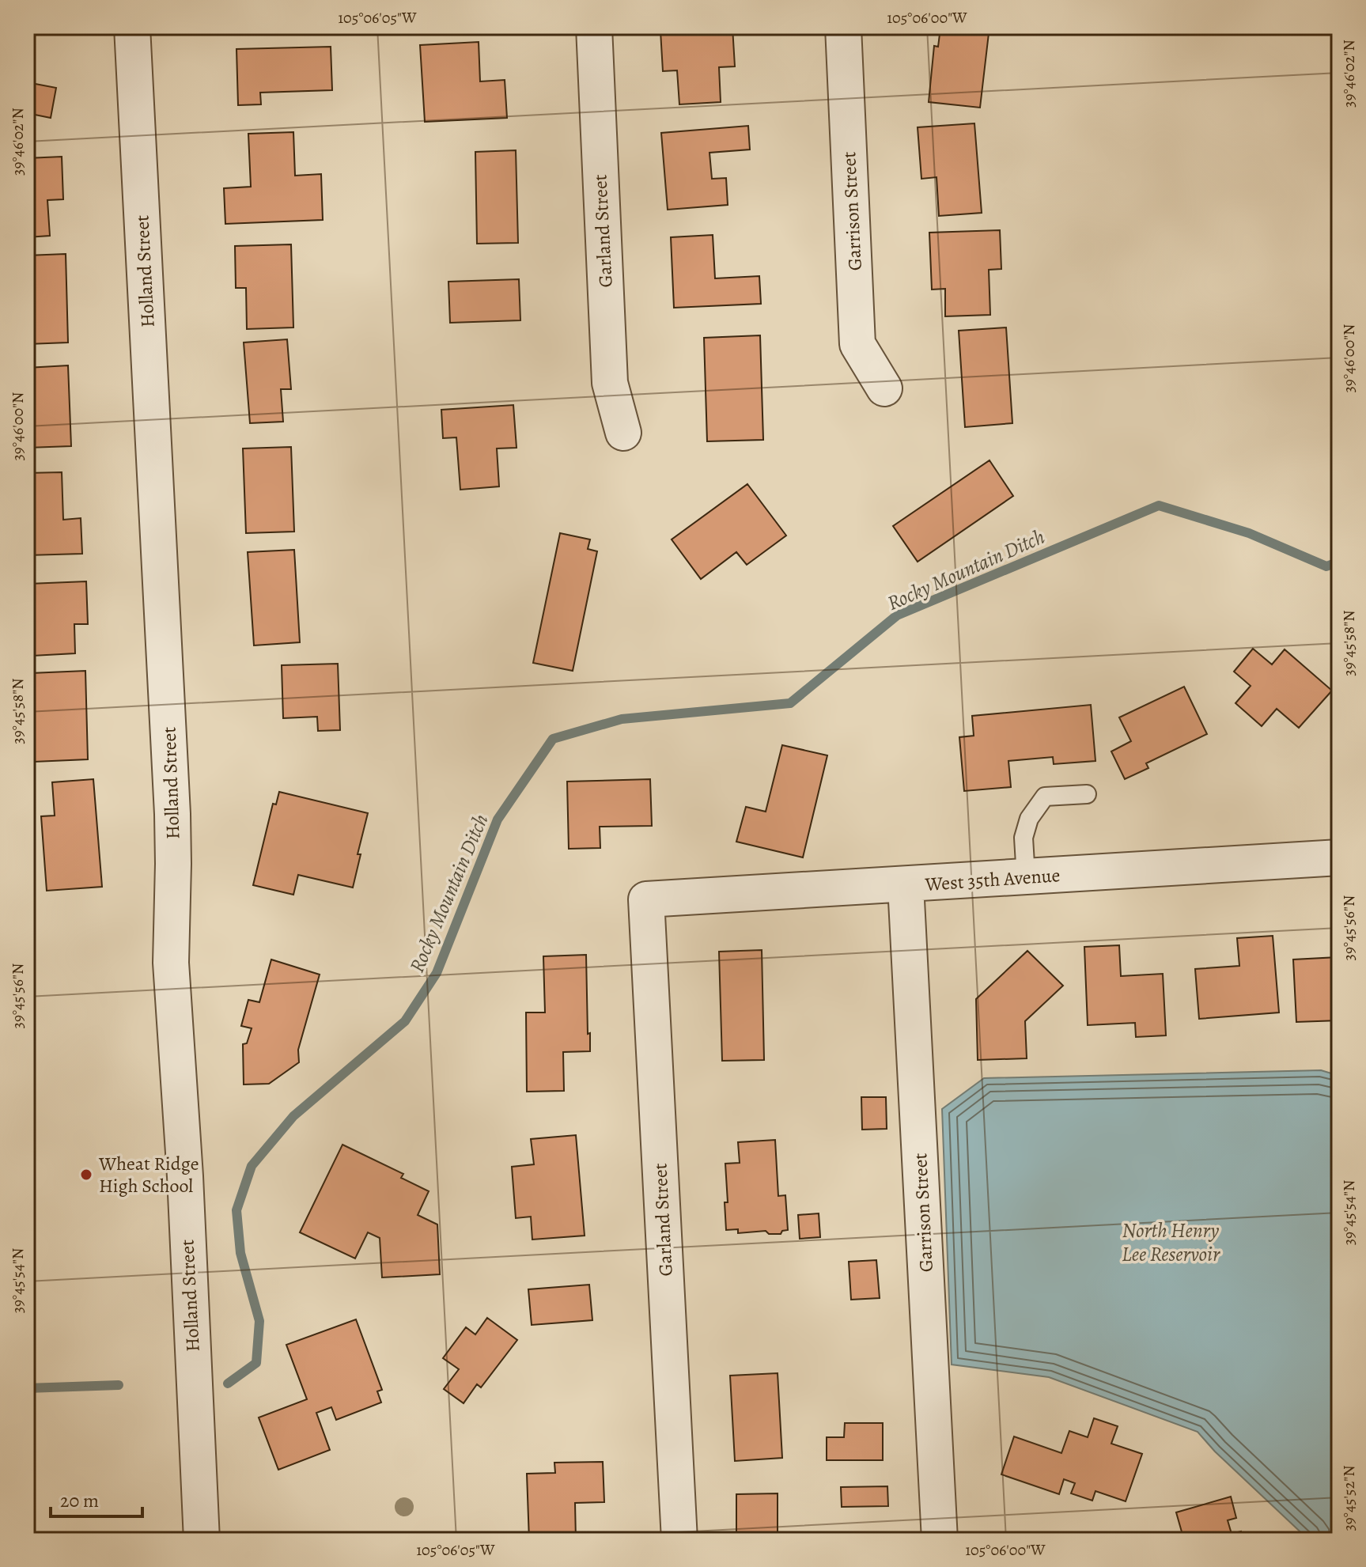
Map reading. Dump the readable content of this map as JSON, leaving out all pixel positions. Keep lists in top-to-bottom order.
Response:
{
  "streets": {
    "street": [
      "Garrison Street",
      "Garland Street",
      "Holland Street",
      "West 35th Avenue"
    ]
  },
  "crossings": [
    ["Garrison Street", "West 35th Avenue"],
    ["Garland Street", "West 35th Avenue"]
  ],
  "water": ["Rocky Mountain Ditch", "North Henry Lee Reservoir"],
  "places": ["Wheat Ridge High School"],
  "scale_bar": "20 m",
  "coordinates": [
    "105°06'05\"W",
    "105°06'00\"W",
    "39°46'02\"N",
    "39°46'00\"N",
    "39°45'58\"N",
    "39°45'56\"N",
    "39°45'54\"N",
    "39°45'52\"N"
  ]
}
